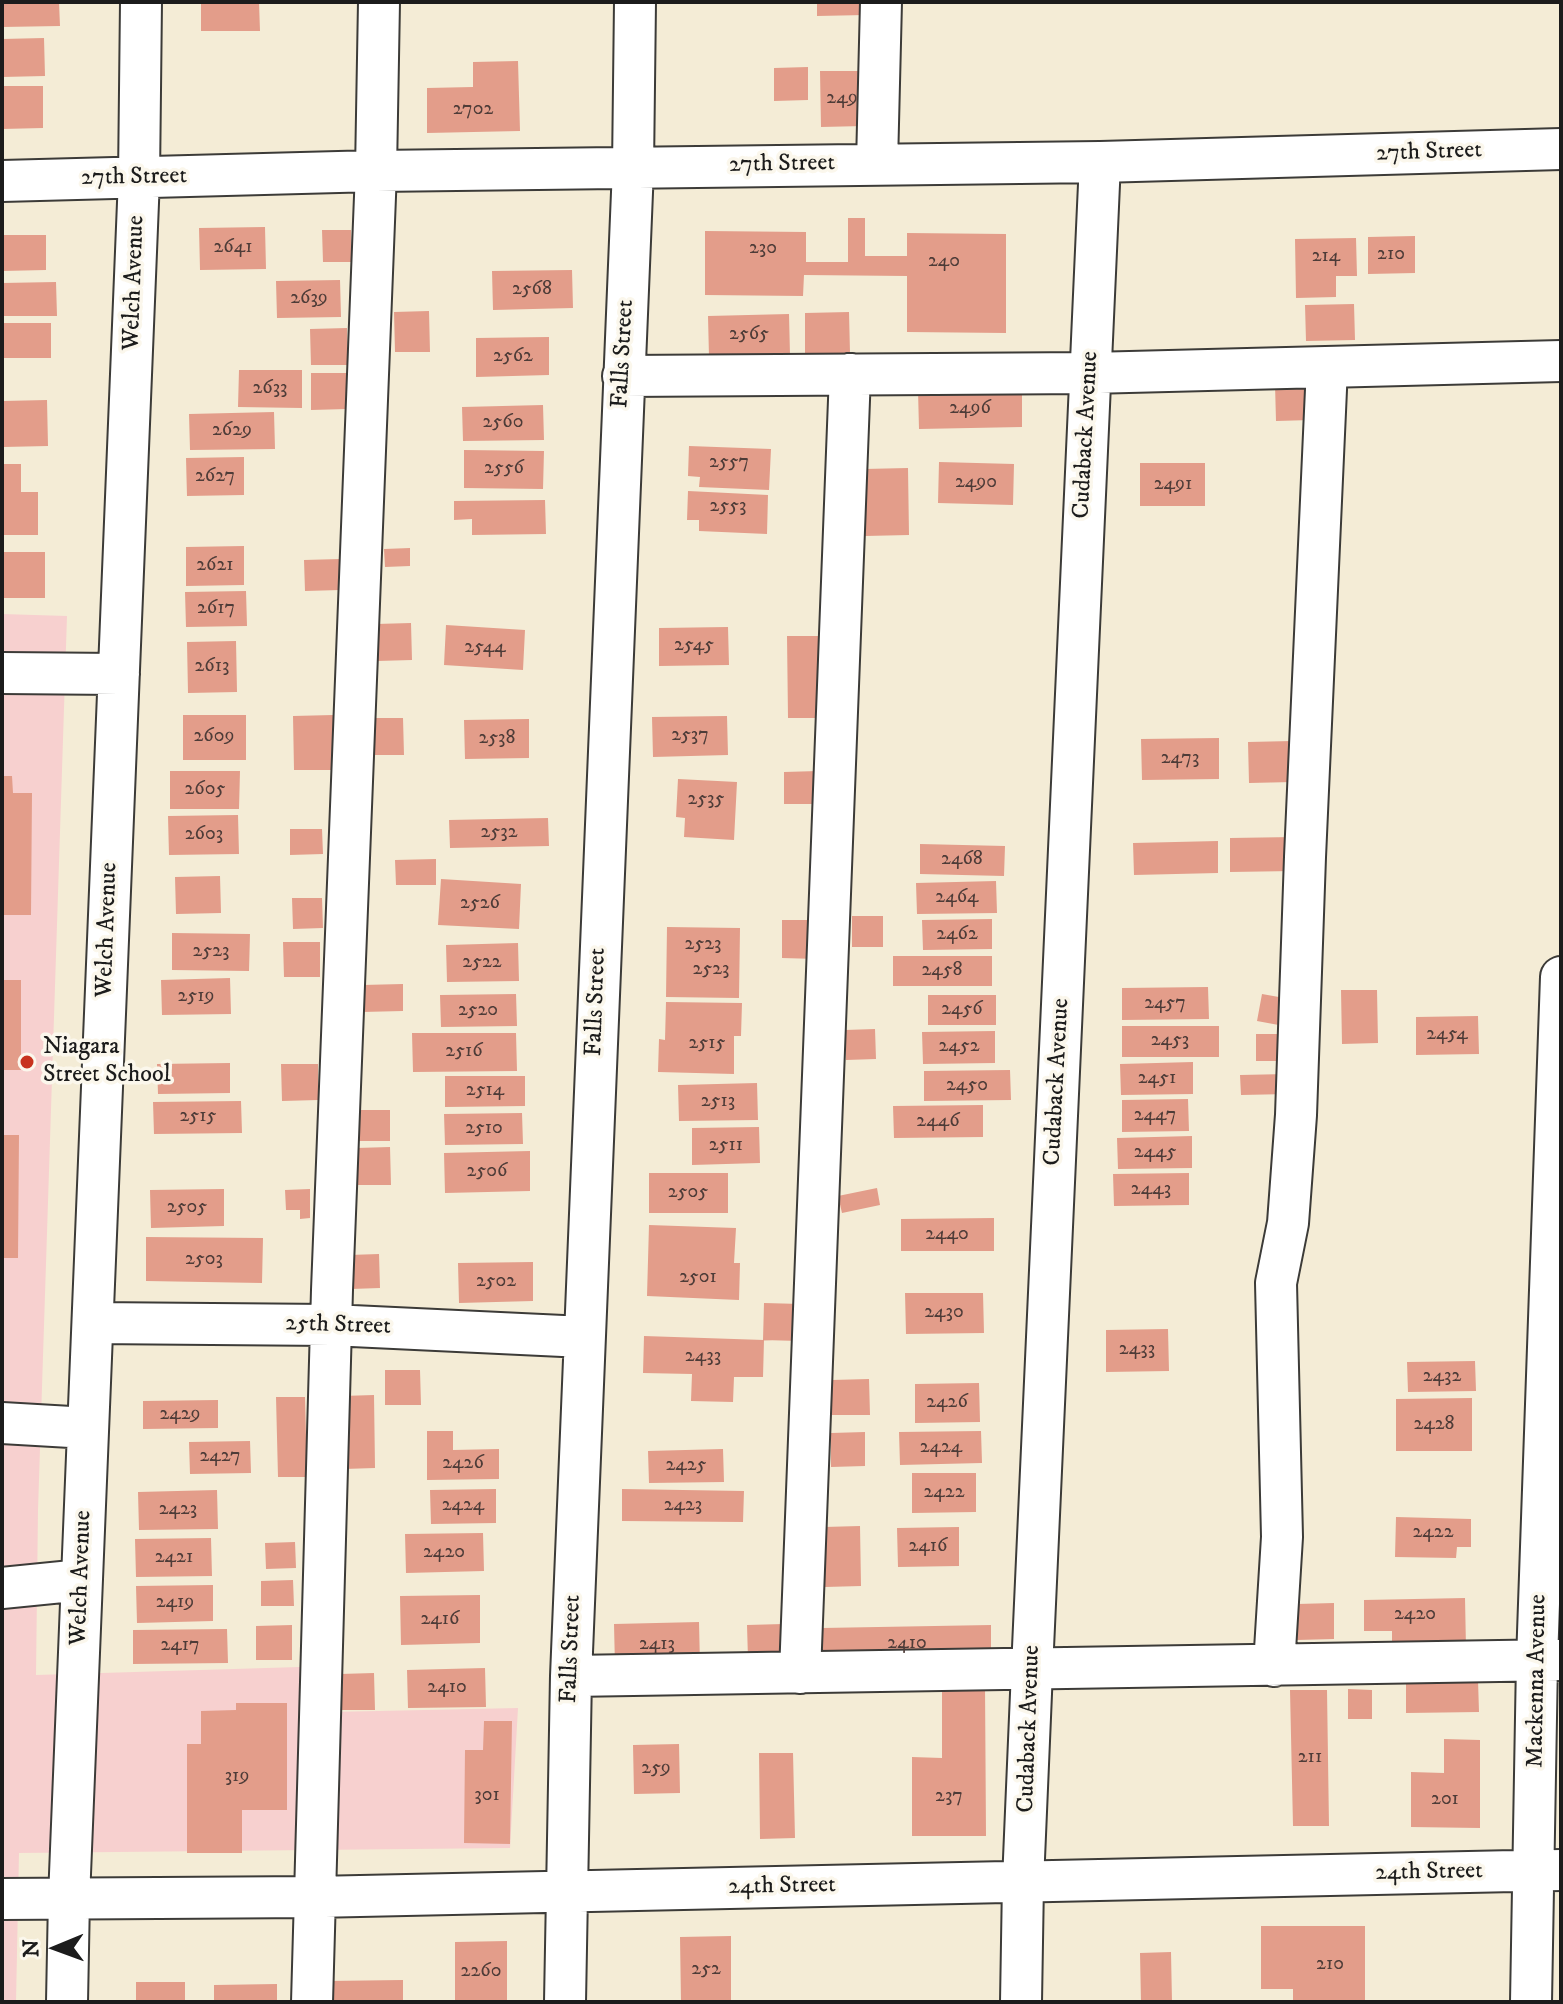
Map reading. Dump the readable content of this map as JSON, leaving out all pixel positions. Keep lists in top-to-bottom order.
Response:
{
  "streets": {
    "street": [
      "27th Street",
      "Welch Avenue",
      "Falls Street",
      "Cudaback Avenue",
      "25th Street",
      "Mackenna Avenue",
      "24th Street"
    ]
  },
  "crossings": [
    ["27th Street", "Welch Avenue"],
    ["27th Street", "Falls Street"],
    ["27th Street", "Cudaback Avenue"],
    ["Welch Avenue", "25th Street"],
    ["Welch Avenue", "24th Street"],
    ["Falls Street", "25th Street"],
    ["Falls Street", "24th Street"],
    ["Cudaback Avenue", "24th Street"],
    ["Mackenna Avenue", "24th Street"]
  ],
  "places": ["Niagara Street School"],
  "house_numbers": [
    "249",
    "2702",
    "2641",
    "230",
    "210",
    "214",
    "240",
    "2568",
    "2639",
    "2565",
    "2562",
    "2633",
    "2496",
    "2560",
    "2629",
    "2557",
    "2556",
    "2627",
    "2490",
    "2491",
    "2553",
    "2621",
    "2617",
    "2545",
    "2544",
    "2613",
    "2537",
    "2609",
    "2538",
    "2473",
    "2605",
    "2535",
    "2532",
    "2603",
    "2468",
    "2464",
    "2526",
    "2462",
    "2523",
    "2523",
    "2522",
    "2523",
    "2458",
    "2519",
    "2457",
    "2456",
    "2520",
    "2454",
    "2453",
    "2515",
    "2452",
    "2516",
    "2451",
    "2450",
    "2514",
    "2513",
    "2447",
    "2515",
    "2446",
    "2510",
    "2511",
    "2445",
    "2506",
    "2443",
    "2505",
    "2505",
    "2440",
    "2503",
    "2501",
    "2502",
    "2430",
    "2433",
    "2433",
    "2432",
    "2426",
    "2429",
    "2428",
    "2424",
    "2427",
    "2426",
    "2425",
    "2422",
    "2424",
    "2423",
    "2423",
    "2422",
    "2416",
    "2420",
    "2421",
    "2419",
    "2420",
    "2416",
    "2410",
    "2413",
    "2417",
    "2410",
    "211",
    "259",
    "319",
    "301",
    "237",
    "201",
    "210",
    "252",
    "2260"
  ],
  "north": "left"
}
